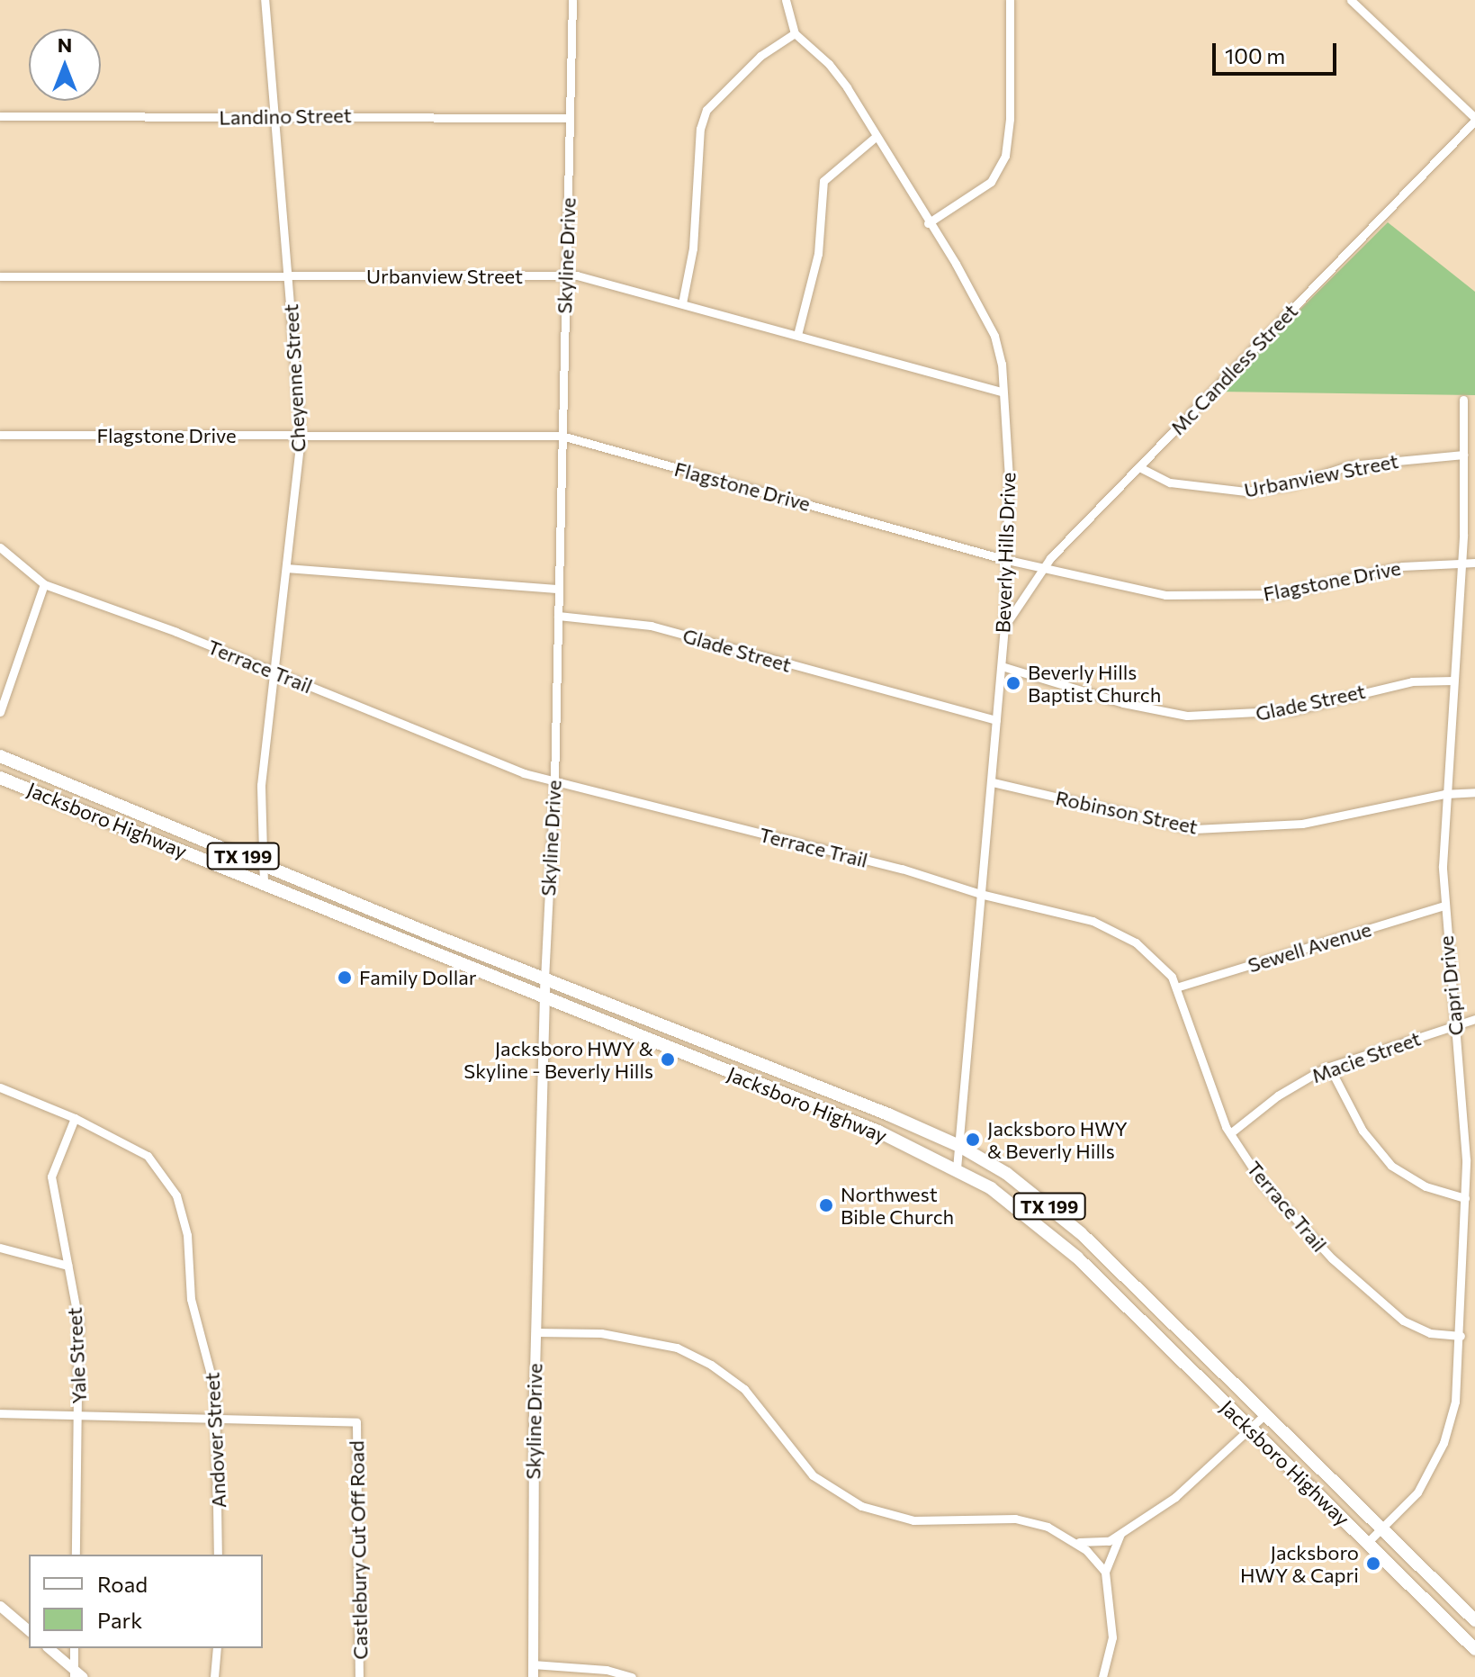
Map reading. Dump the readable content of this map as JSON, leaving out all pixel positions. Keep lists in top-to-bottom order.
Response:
{
  "streets": {
    "main road": ["Jacksboro Highway", "TX 199"],
    "street": [
      "Landino Street",
      "Skyline Drive",
      "Urbanview Street",
      "Mc Candless Street",
      "Cheyenne Street",
      "Flagstone Drive",
      "Beverly Hills Drive",
      "Glade Street",
      "Terrace Trail",
      "Robinson Street",
      "Sewell Avenue",
      "Capri Drive",
      "Macie Street",
      "Yale Street",
      "Andover Street",
      "Castlebury Cut Off Road"
    ]
  },
  "crossings": [
    ["Landino Street", "Skyline Drive"],
    ["Landino Street", "Cheyenne Street"],
    ["Skyline Drive", "Urbanview Street"],
    ["Skyline Drive", "Flagstone Drive"],
    ["Skyline Drive", "Glade Street"],
    ["Skyline Drive", "Terrace Trail"],
    ["Skyline Drive", "Jacksboro Highway"],
    ["Urbanview Street", "Mc Candless Street"],
    ["Urbanview Street", "Cheyenne Street"],
    ["Urbanview Street", "Beverly Hills Drive"],
    ["Urbanview Street", "Capri Drive"],
    ["Mc Candless Street", "Flagstone Drive"],
    ["Mc Candless Street", "Beverly Hills Drive"],
    ["Cheyenne Street", "Flagstone Drive"],
    ["Cheyenne Street", "Terrace Trail"],
    ["Cheyenne Street", "Jacksboro Highway"],
    ["Flagstone Drive", "Beverly Hills Drive"],
    ["Flagstone Drive", "Capri Drive"],
    ["Beverly Hills Drive", "Glade Street"],
    ["Beverly Hills Drive", "Terrace Trail"],
    ["Beverly Hills Drive", "Robinson Street"],
    ["Beverly Hills Drive", "Jacksboro Highway"],
    ["Glade Street", "Capri Drive"],
    ["Terrace Trail", "Sewell Avenue"],
    ["Terrace Trail", "Capri Drive"],
    ["Terrace Trail", "Macie Street"],
    ["Robinson Street", "Capri Drive"],
    ["Jacksboro Highway", "Capri Drive"],
    ["Sewell Avenue", "Capri Drive"],
    ["Capri Drive", "Macie Street"],
    ["Yale Street", "Andover Street"],
    ["Andover Street", "Castlebury Cut Off Road"]
  ],
  "places": [
    "Beverly Hills Baptist Church",
    "Family Dollar",
    "Jacksboro HWY & Skyline - Beverly Hills",
    "Jacksboro HWY & Beverly Hills",
    "Northwest Bible Church",
    "Jacksboro HWY & Capri"
  ],
  "legend": ["Road", "Park"],
  "scale_bar": "100 m",
  "north": "top"
}
